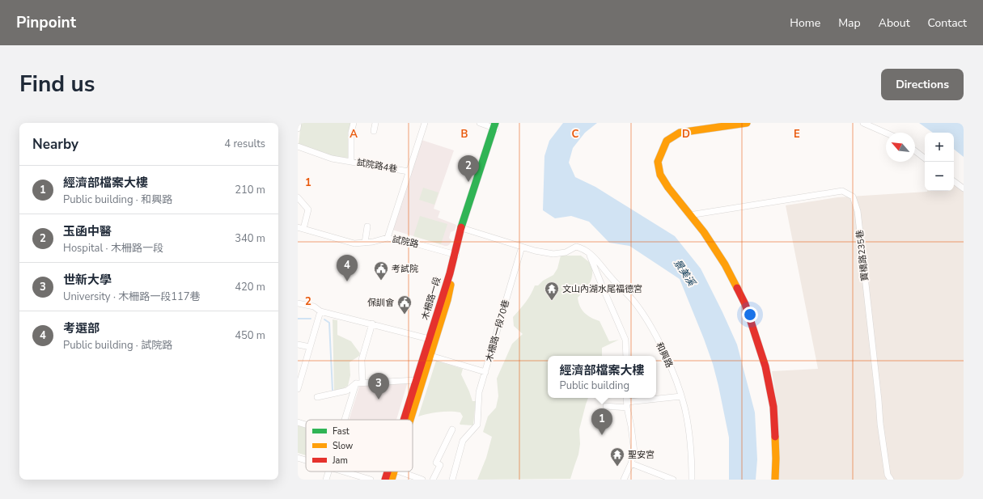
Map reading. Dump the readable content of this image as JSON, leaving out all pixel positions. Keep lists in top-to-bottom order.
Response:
{
  "streets": {
    "main road": ["木柵路一段"],
    "street": [
      "試院路4巷",
      "試院路",
      "寶橋路235巷",
      "木柵路一段70巷",
      "和興路"
    ]
  },
  "crossings": [
    ["試院路4巷", "試院路"],
    ["試院路", "木柵路一段"],
    ["木柵路一段", "木柵路一段70巷"]
  ],
  "water": ["景美溪"],
  "places": {
    "public building": ["考試院", "保訓會"],
    "temple": ["文山內湖水尾福德宮", "聖安宮"]
  },
  "legend": ["Fast", "Slow", "Jam"],
  "north": "top left",
  "page": {
    "header": "Pinpoint",
    "nav": [
      "Home",
      "Map",
      "About",
      "Contact"
    ],
    "title": "Find us",
    "buttons": "Directions",
    "heading": ["Nearby", "4 results"],
    "map_buttons": ["+", "−"],
    "pins": [
      "2",
      "4",
      "3",
      "1"
    ],
    "list": [
      {
        "mark": "1",
        "name": "經濟部檔案大樓",
        "note": "Public building · 和興路",
        "value": "210 m"
      },
      {
        "mark": "2",
        "name": "玉函中醫",
        "note": "Hospital · 木柵路一段",
        "value": "340 m"
      },
      {
        "mark": "3",
        "name": "世新大學",
        "note": "University · 木柵路一段117巷",
        "value": "420 m"
      },
      {
        "mark": "4",
        "name": "考選部",
        "note": "Public building · 試院路",
        "value": "450 m"
      }
    ],
    "popup": ["經濟部檔案大樓", "Public building"]
  },
  "grid": {
    "columns": [
      "A",
      "B",
      "C",
      "D",
      "E"
    ],
    "rows": ["1", "2"]
  }
}
